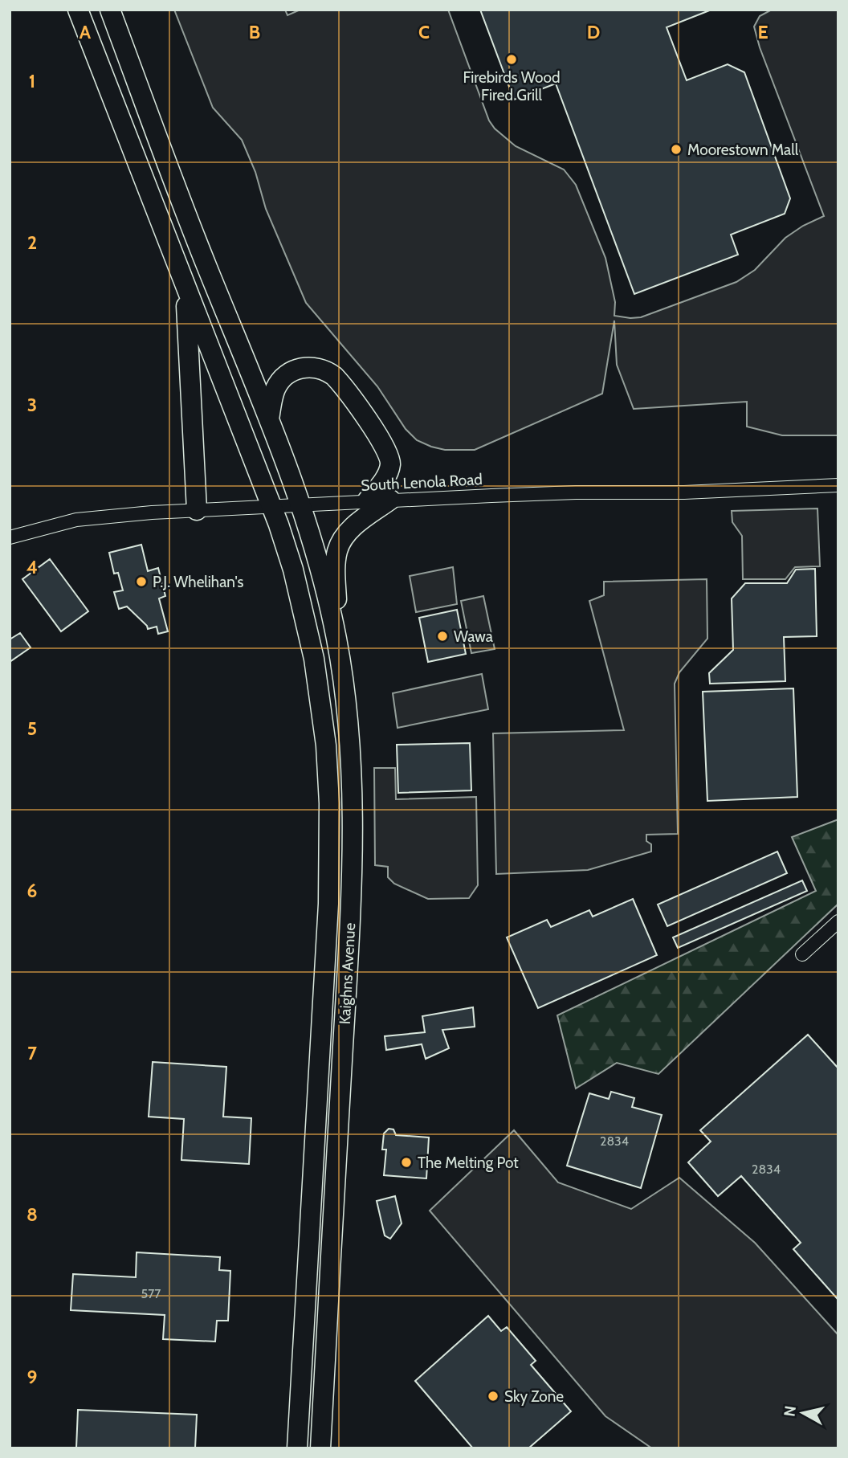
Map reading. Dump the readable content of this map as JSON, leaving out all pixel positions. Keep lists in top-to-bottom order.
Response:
{
  "streets": {
    "highway": ["Kaighns Avenue"],
    "street": ["South Lenola Road"]
  },
  "crossings": [
    ["South Lenola Road", "Kaighns Avenue"]
  ],
  "places": [
    "Firebirds Wood Fired Grill",
    "Moorestown Mall",
    "P.J. Whelihan's",
    "Wawa",
    "The Melting Pot",
    "Sky Zone"
  ],
  "house_numbers": ["2834", "2834", "577"],
  "north": "left",
  "grid": {
    "columns": [
      "A",
      "B",
      "C",
      "D",
      "E"
    ],
    "rows": [
      "1",
      "2",
      "3",
      "4",
      "5",
      "6",
      "7",
      "8",
      "9"
    ]
  }
}
